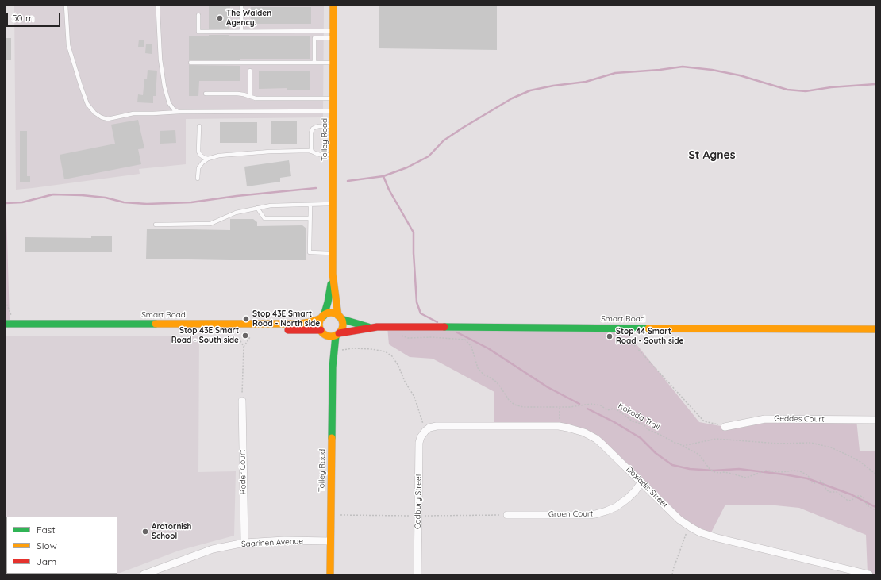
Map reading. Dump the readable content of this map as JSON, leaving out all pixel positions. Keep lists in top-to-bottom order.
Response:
{
  "streets": {
    "main road": ["Tolley Road", "Smart Road"],
    "street": [
      "Geddes Court",
      "Roder Court",
      "Doxiadis Street",
      "Cadbury Street",
      "Gruen Court",
      "Saarinen Avenue"
    ],
    "path": ["Kokoda Trail"]
  },
  "crossings": [
    ["Tolley Road", "Smart Road"],
    ["Tolley Road", "Saarinen Avenue"],
    ["Roder Court", "Saarinen Avenue"],
    ["Doxiadis Street", "Cadbury Street"],
    ["Doxiadis Street", "Gruen Court"]
  ],
  "districts": ["St Agnes"],
  "places": [
    "The Walden Agency.",
    "Stop 43E Smart Road - North side",
    "Stop 43E Smart Road - South side",
    "Stop 44 Smart Road - South side",
    "Ardtornish School"
  ],
  "legend": ["Fast", "Slow", "Jam"],
  "scale_bar": "50 m"
}
